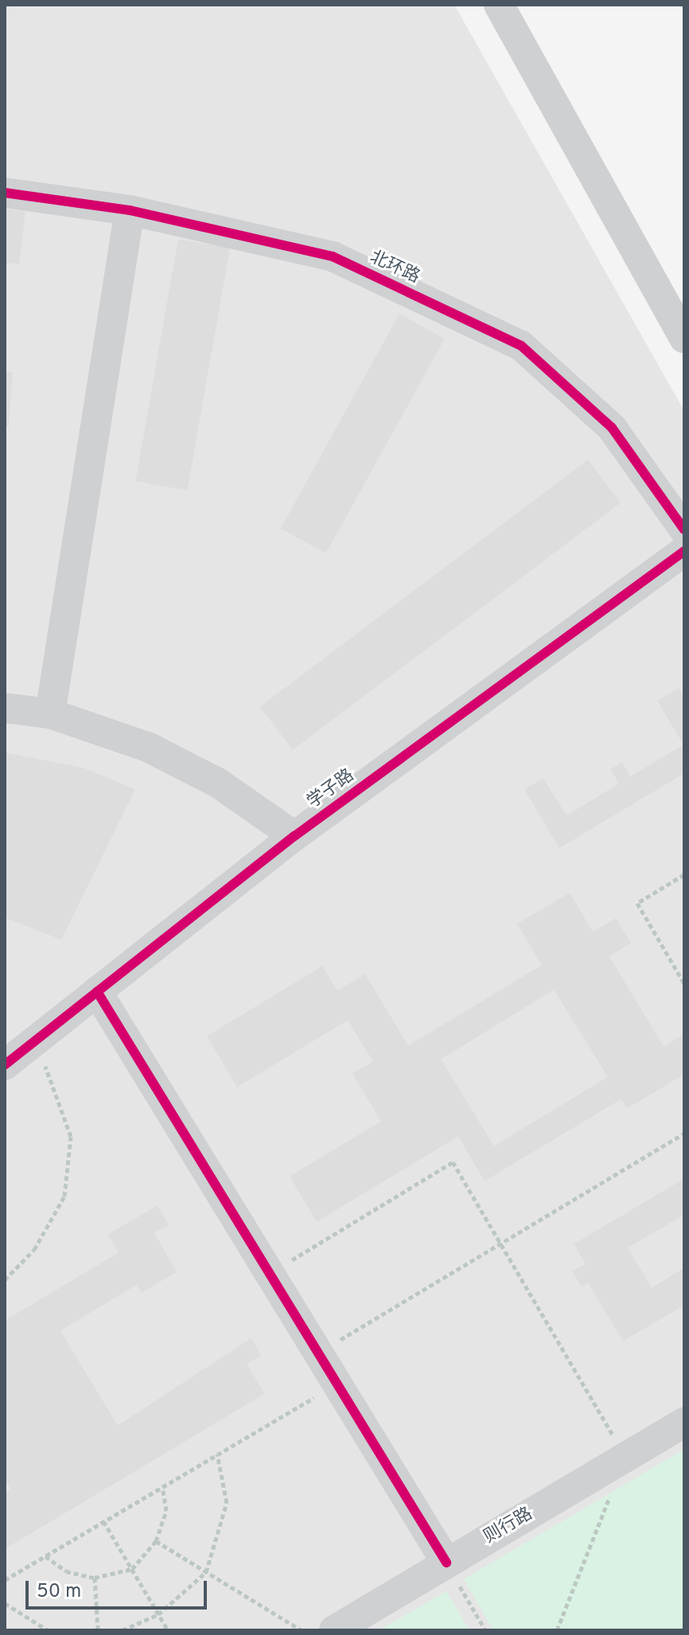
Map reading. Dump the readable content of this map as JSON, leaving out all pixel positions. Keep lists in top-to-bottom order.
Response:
{
  "streets": {
    "street": ["北环路", "学子路", "则行路"]
  },
  "scale_bar": "50 m"
}
